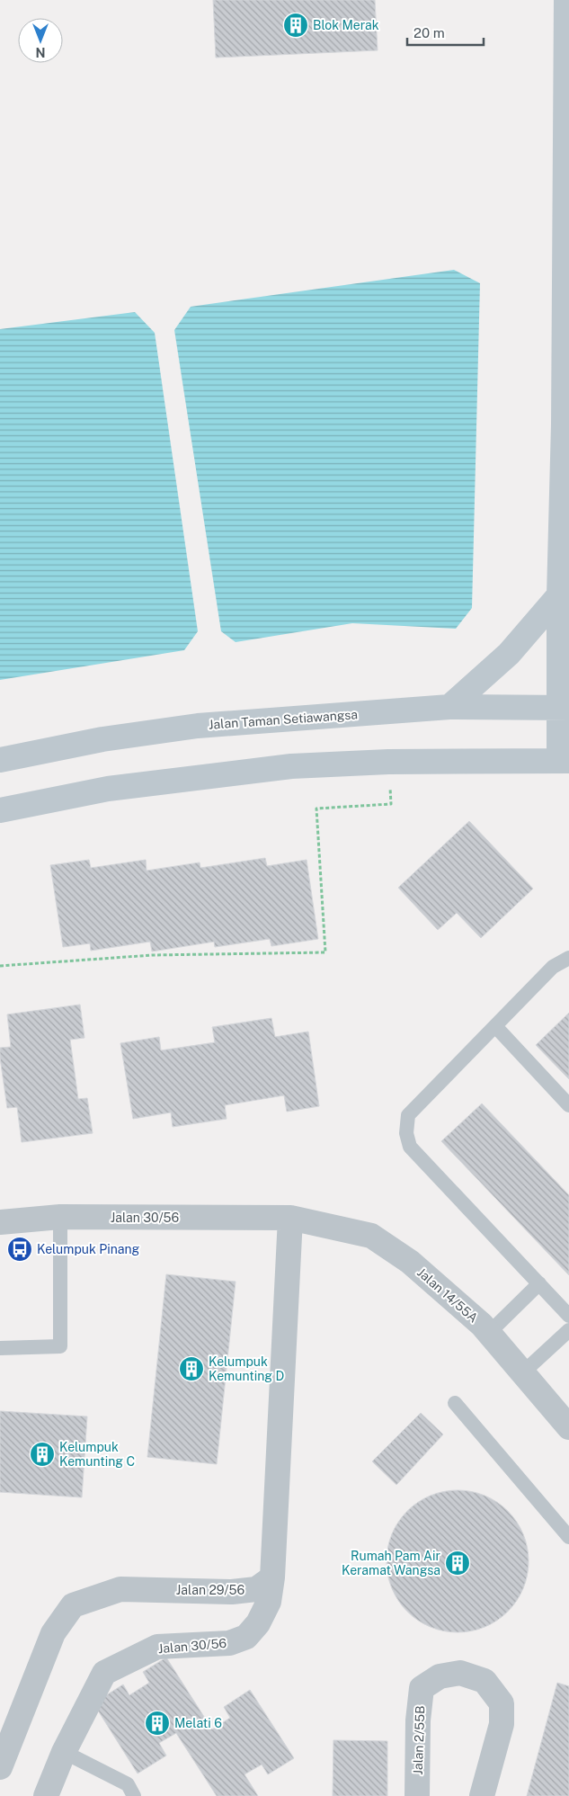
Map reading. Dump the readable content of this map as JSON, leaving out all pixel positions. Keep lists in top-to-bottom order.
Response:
{
  "streets": {
    "main road": ["Jalan Taman Setiawangsa"],
    "street": [
      "Jalan 30/56",
      "Jalan 14/55A",
      "Jalan 29/56",
      "Jalan 2/55B"
    ]
  },
  "crossings": [
    ["Jalan 30/56", "Jalan 14/55A"],
    ["Jalan 30/56", "Jalan 29/56"]
  ],
  "places": {
    "building": [
      "Blok Merak",
      "Kelumpuk Kemunting D",
      "Kelumpuk Kemunting C",
      "Rumah Pam Air Keramat Wangsa",
      "Melati 6"
    ],
    "bus stop": ["Kelumpuk Pinang"]
  },
  "scale_bar": "20 m",
  "north": "bottom"
}
